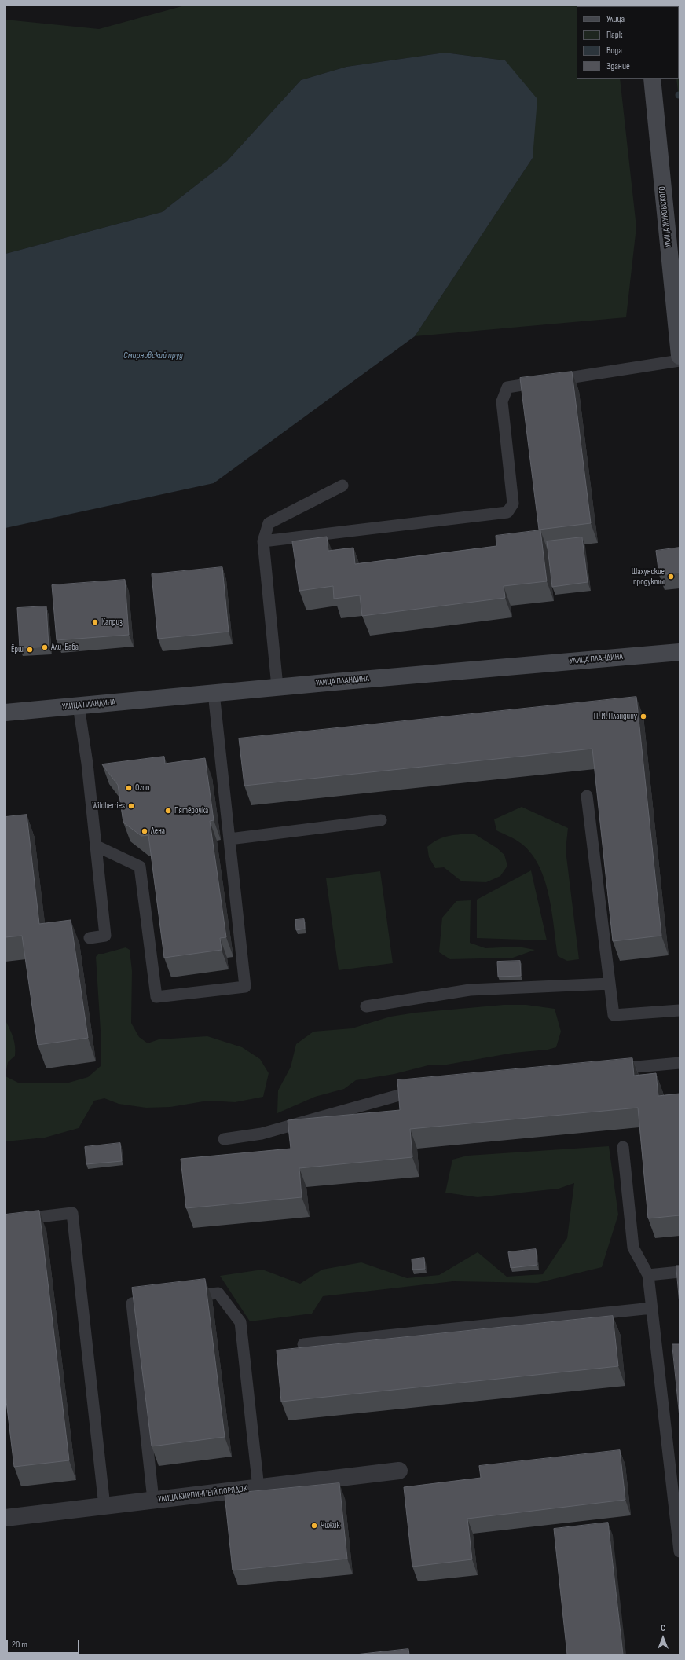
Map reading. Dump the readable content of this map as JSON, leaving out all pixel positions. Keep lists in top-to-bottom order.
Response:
{
  "streets": {
    "street": ["УЛИЦА ЖУКОВСКОГО", "УЛИЦА ПЛАНДИНА", "УЛИЦА КИРПИЧНЫЙ ПОРЯДОК"]
  },
  "water": ["Смирновский пруд"],
  "places": [
    "Шахунские продукты",
    "Каприз",
    "Али-Баба",
    "Ёрш",
    "П. И. Пландину",
    "Ozon",
    "Wildberries",
    "Пятёрочка",
    "Лена",
    "Чижик"
  ],
  "legend": [
    "Улица",
    "Парк",
    "Вода",
    "Здание"
  ],
  "scale_bar": "20 m",
  "north": "top"
}
